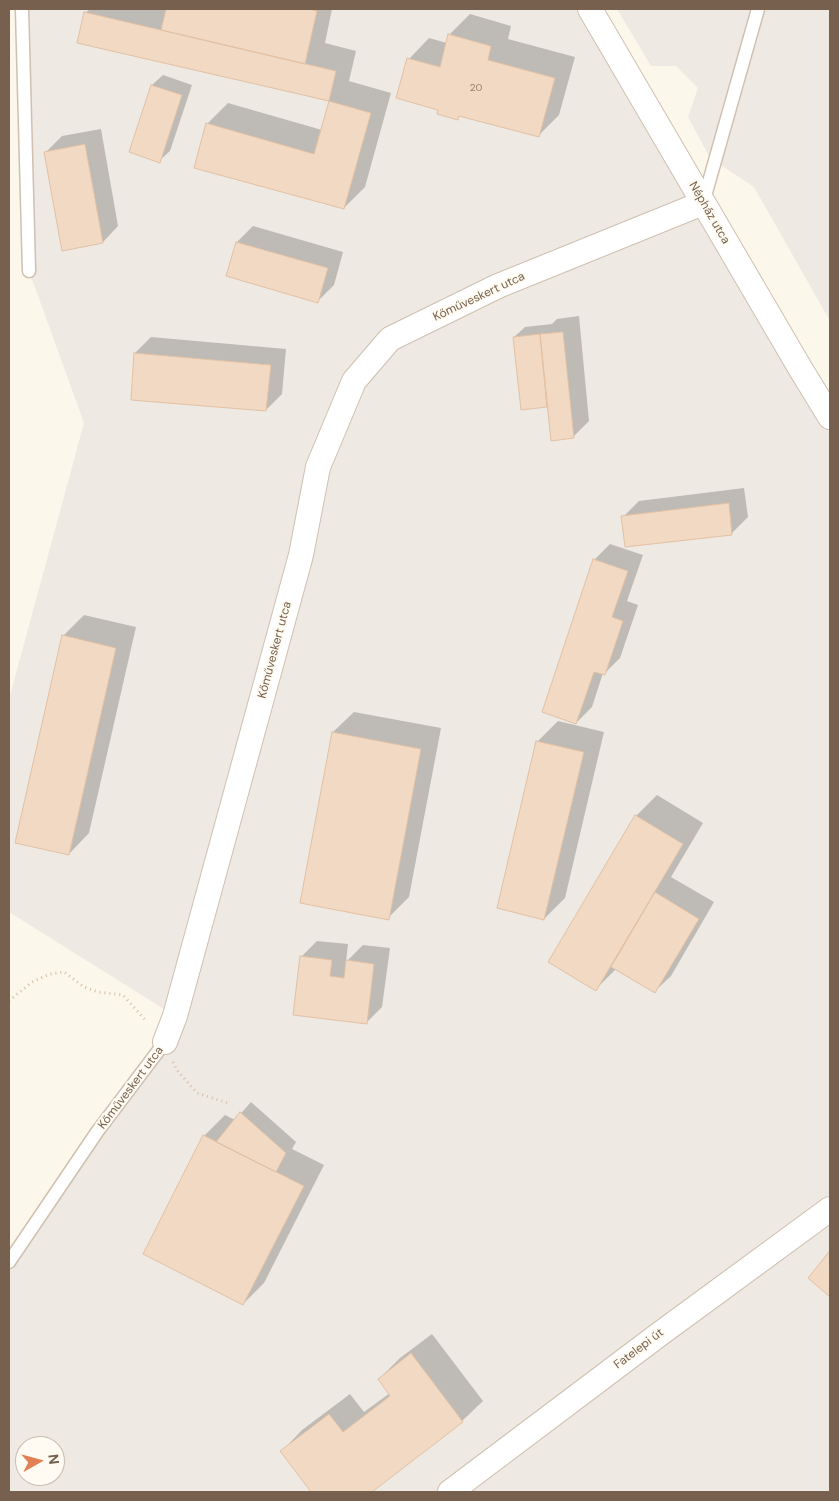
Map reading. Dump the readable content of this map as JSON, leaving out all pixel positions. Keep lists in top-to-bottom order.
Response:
{
  "streets": {
    "street": ["Népház utca", "Kőműveskert utca", "Fatelepi út"]
  },
  "crossings": [
    ["Népház utca", "Kőműveskert utca"]
  ],
  "house_numbers": ["20"],
  "north": "right"
}
